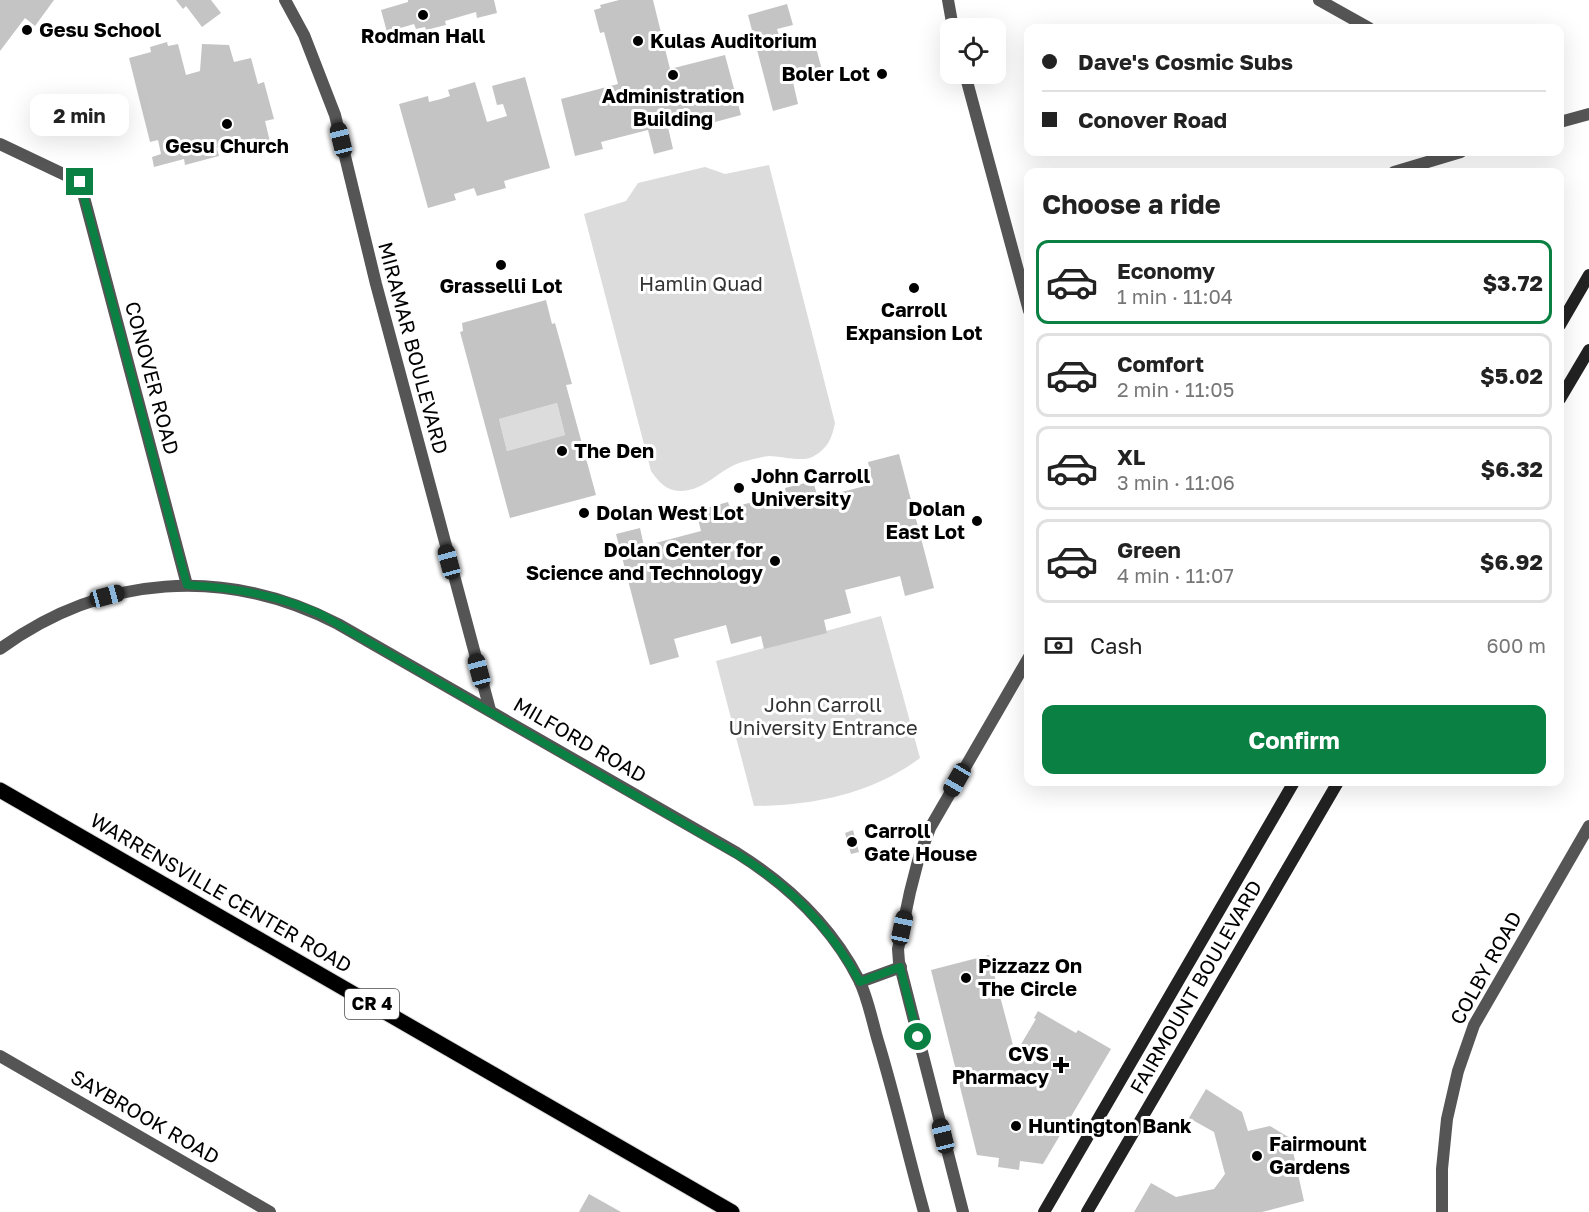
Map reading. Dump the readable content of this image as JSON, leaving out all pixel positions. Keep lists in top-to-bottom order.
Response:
{
  "streets": {
    "main road": ["WARRENSVILLE CENTER ROAD", "FAIRMOUNT BOULEVARD", "CR 4"],
    "street": [
      "MIRAMAR BOULEVARD",
      "CONOVER ROAD",
      "MILFORD ROAD",
      "COLBY ROAD",
      "SAYBROOK ROAD"
    ]
  },
  "crossings": [
    ["MIRAMAR BOULEVARD", "MILFORD ROAD"],
    ["CONOVER ROAD", "MILFORD ROAD"]
  ],
  "parks": ["Hamlin Quad", "John Carroll University Entrance"],
  "places": {
    "other": [
      "Rodman Hall",
      "Gesu School",
      "Kulas Auditorium",
      "Boler Lot",
      "Administration Building",
      "Gesu Church",
      "Grasselli Lot",
      "Carroll Expansion Lot",
      "The Den",
      "John Carroll University",
      "Dolan West Lot",
      "Dolan East Lot",
      "Dolan Center for Science and Technology",
      "Carroll Gate House",
      "Pizzazz On The Circle",
      "Huntington Bank",
      "Fairmount Gardens"
    ],
    "health": ["CVS Pharmacy"]
  },
  "page": {
    "banner": ["Dave's Cosmic Subs", "Conover Road"],
    "bubble": "2 min",
    "heading": "Choose a ride",
    "list": [
      {
        "name": "Economy",
        "note": "1 min · 11:04",
        "value": "$3.72"
      },
      {
        "name": "Comfort",
        "note": "2 min · 11:05",
        "value": "$5.02"
      },
      {
        "name": "XL",
        "note": "3 min · 11:06",
        "value": "$6.32"
      },
      {
        "name": "Green",
        "note": "4 min · 11:07",
        "value": "$6.92"
      }
    ],
    "pay": ["Cash", "600 m"],
    "buttons": "Confirm"
  }
}
